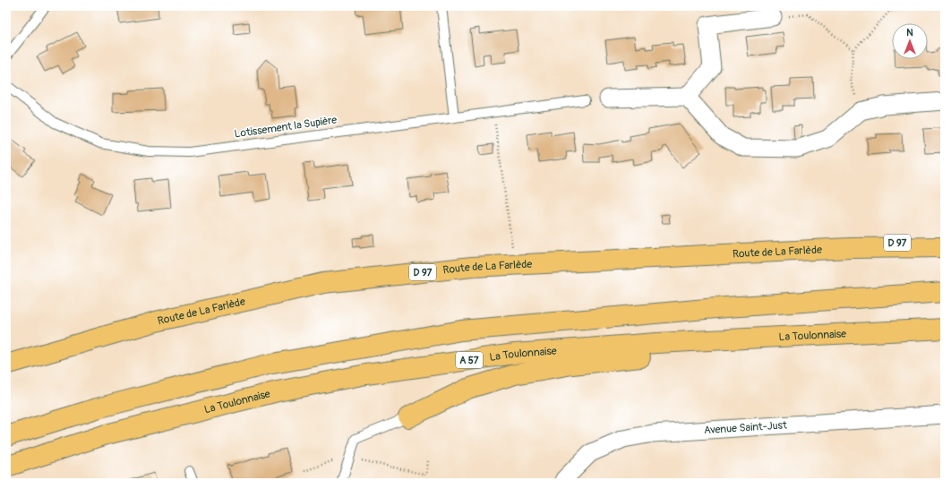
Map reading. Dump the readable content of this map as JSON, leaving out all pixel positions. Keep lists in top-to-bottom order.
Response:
{
  "streets": {
    "main road": [
      "D 97",
      "Route de La Farlède",
      "La Toulonnaise",
      "A 57"
    ],
    "street": ["Avenue Saint-Just"],
    "lane": ["Lotissement la Supière"]
  },
  "north": "top"
}
